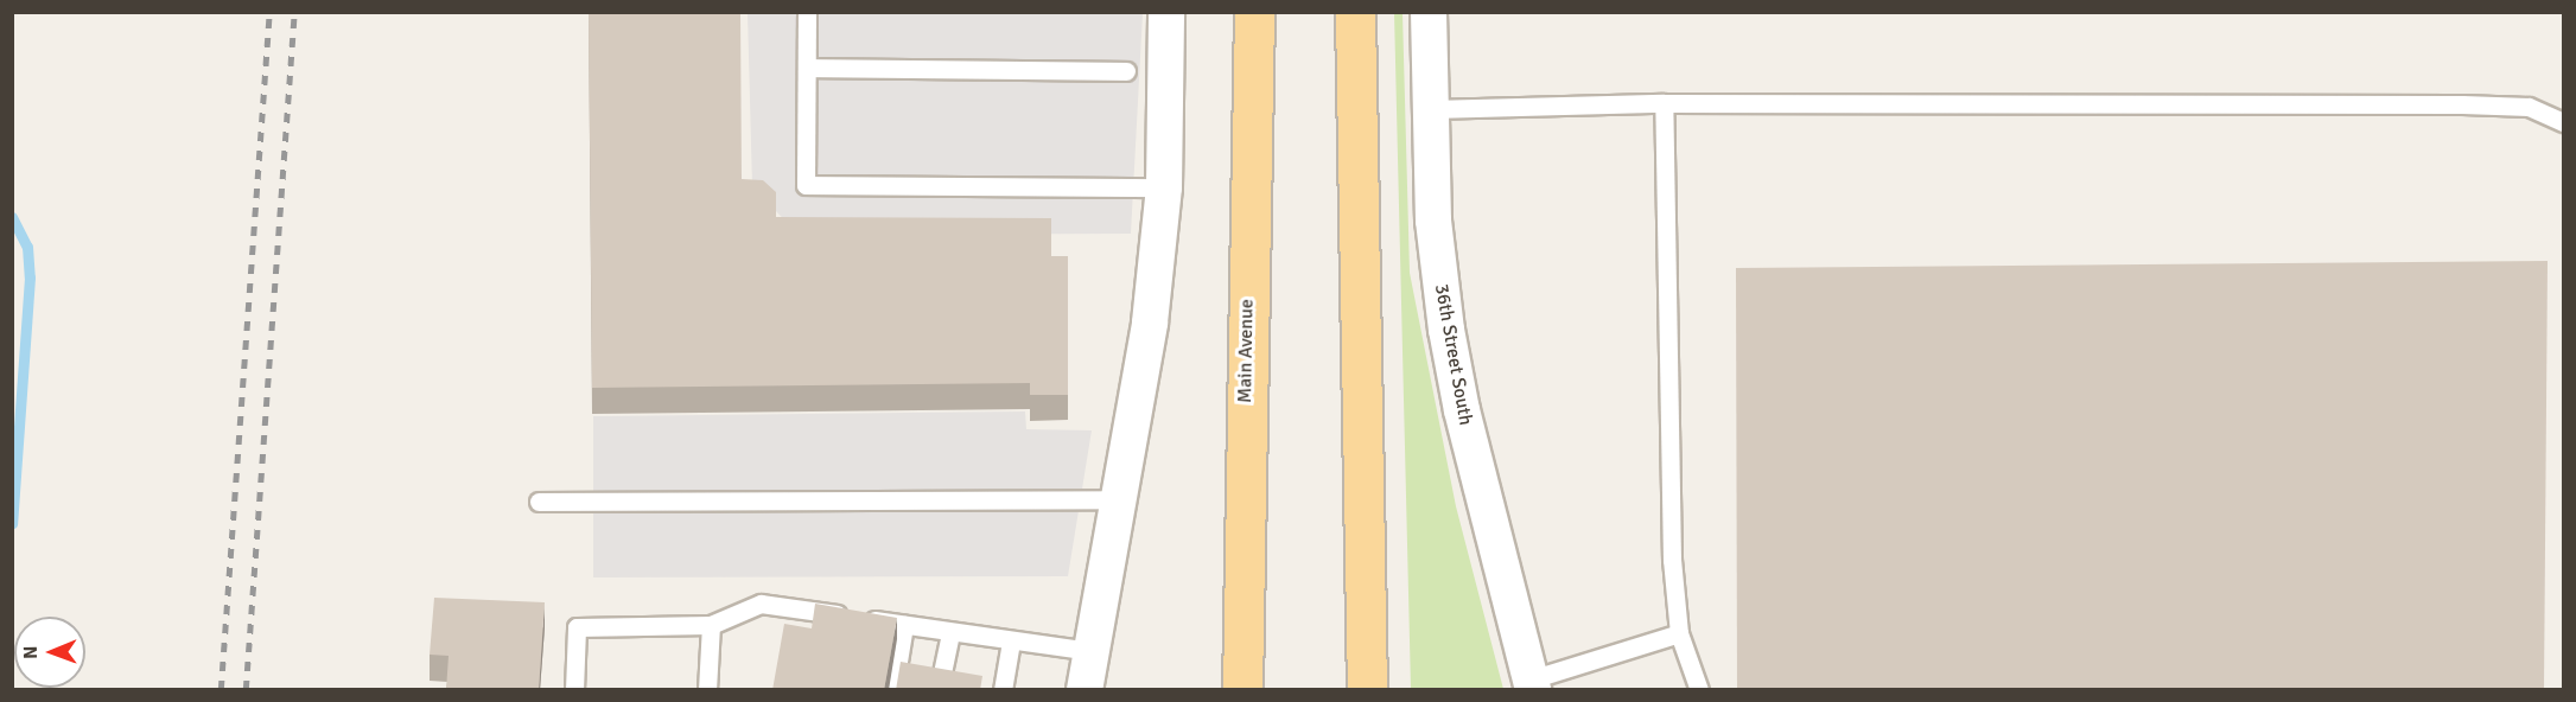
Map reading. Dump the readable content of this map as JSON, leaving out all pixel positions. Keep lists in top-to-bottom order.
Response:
{
  "streets": {
    "main road": ["Main Avenue"],
    "street": ["36th Street South"]
  },
  "north": "left"
}
